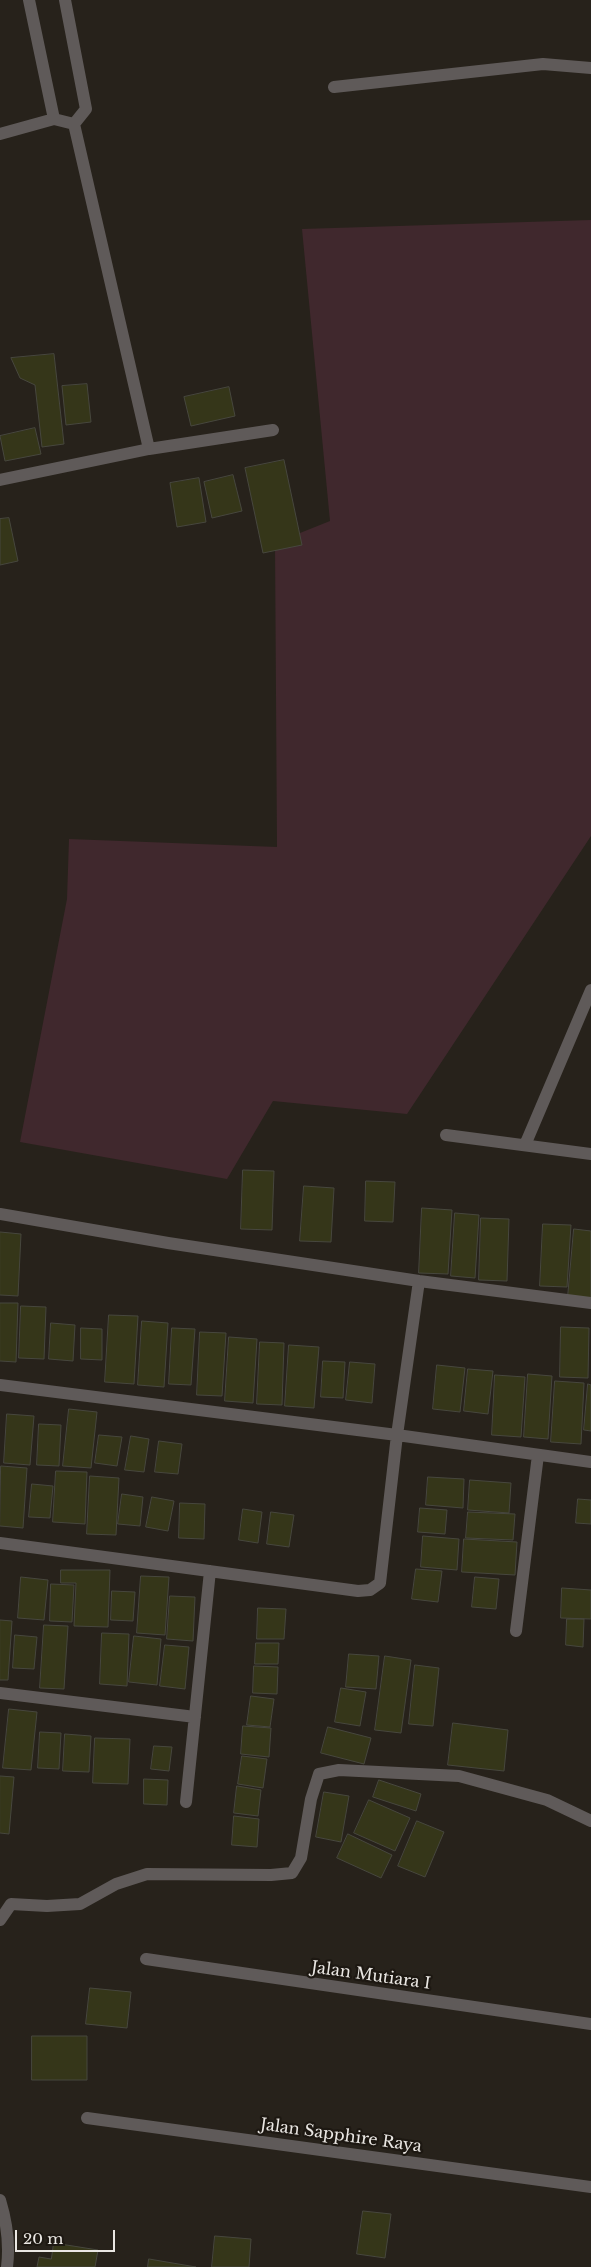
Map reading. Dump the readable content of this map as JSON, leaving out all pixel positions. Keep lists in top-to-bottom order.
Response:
{
  "streets": {
    "street": ["Jalan Mutiara I", "Jalan Sapphire Raya"]
  },
  "scale_bar": "20 m"
}
